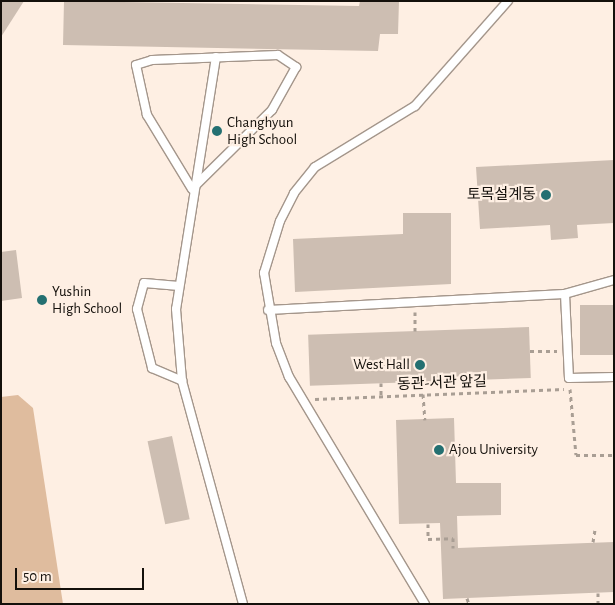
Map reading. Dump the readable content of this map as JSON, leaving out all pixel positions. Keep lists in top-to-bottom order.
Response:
{
  "streets": {
    "path": ["동관-서관 앞길"]
  },
  "places": [
    "Changhyun High School",
    "토목설계동",
    "Yushin High School",
    "West Hall",
    "Ajou University"
  ],
  "scale_bar": "50 m"
}
